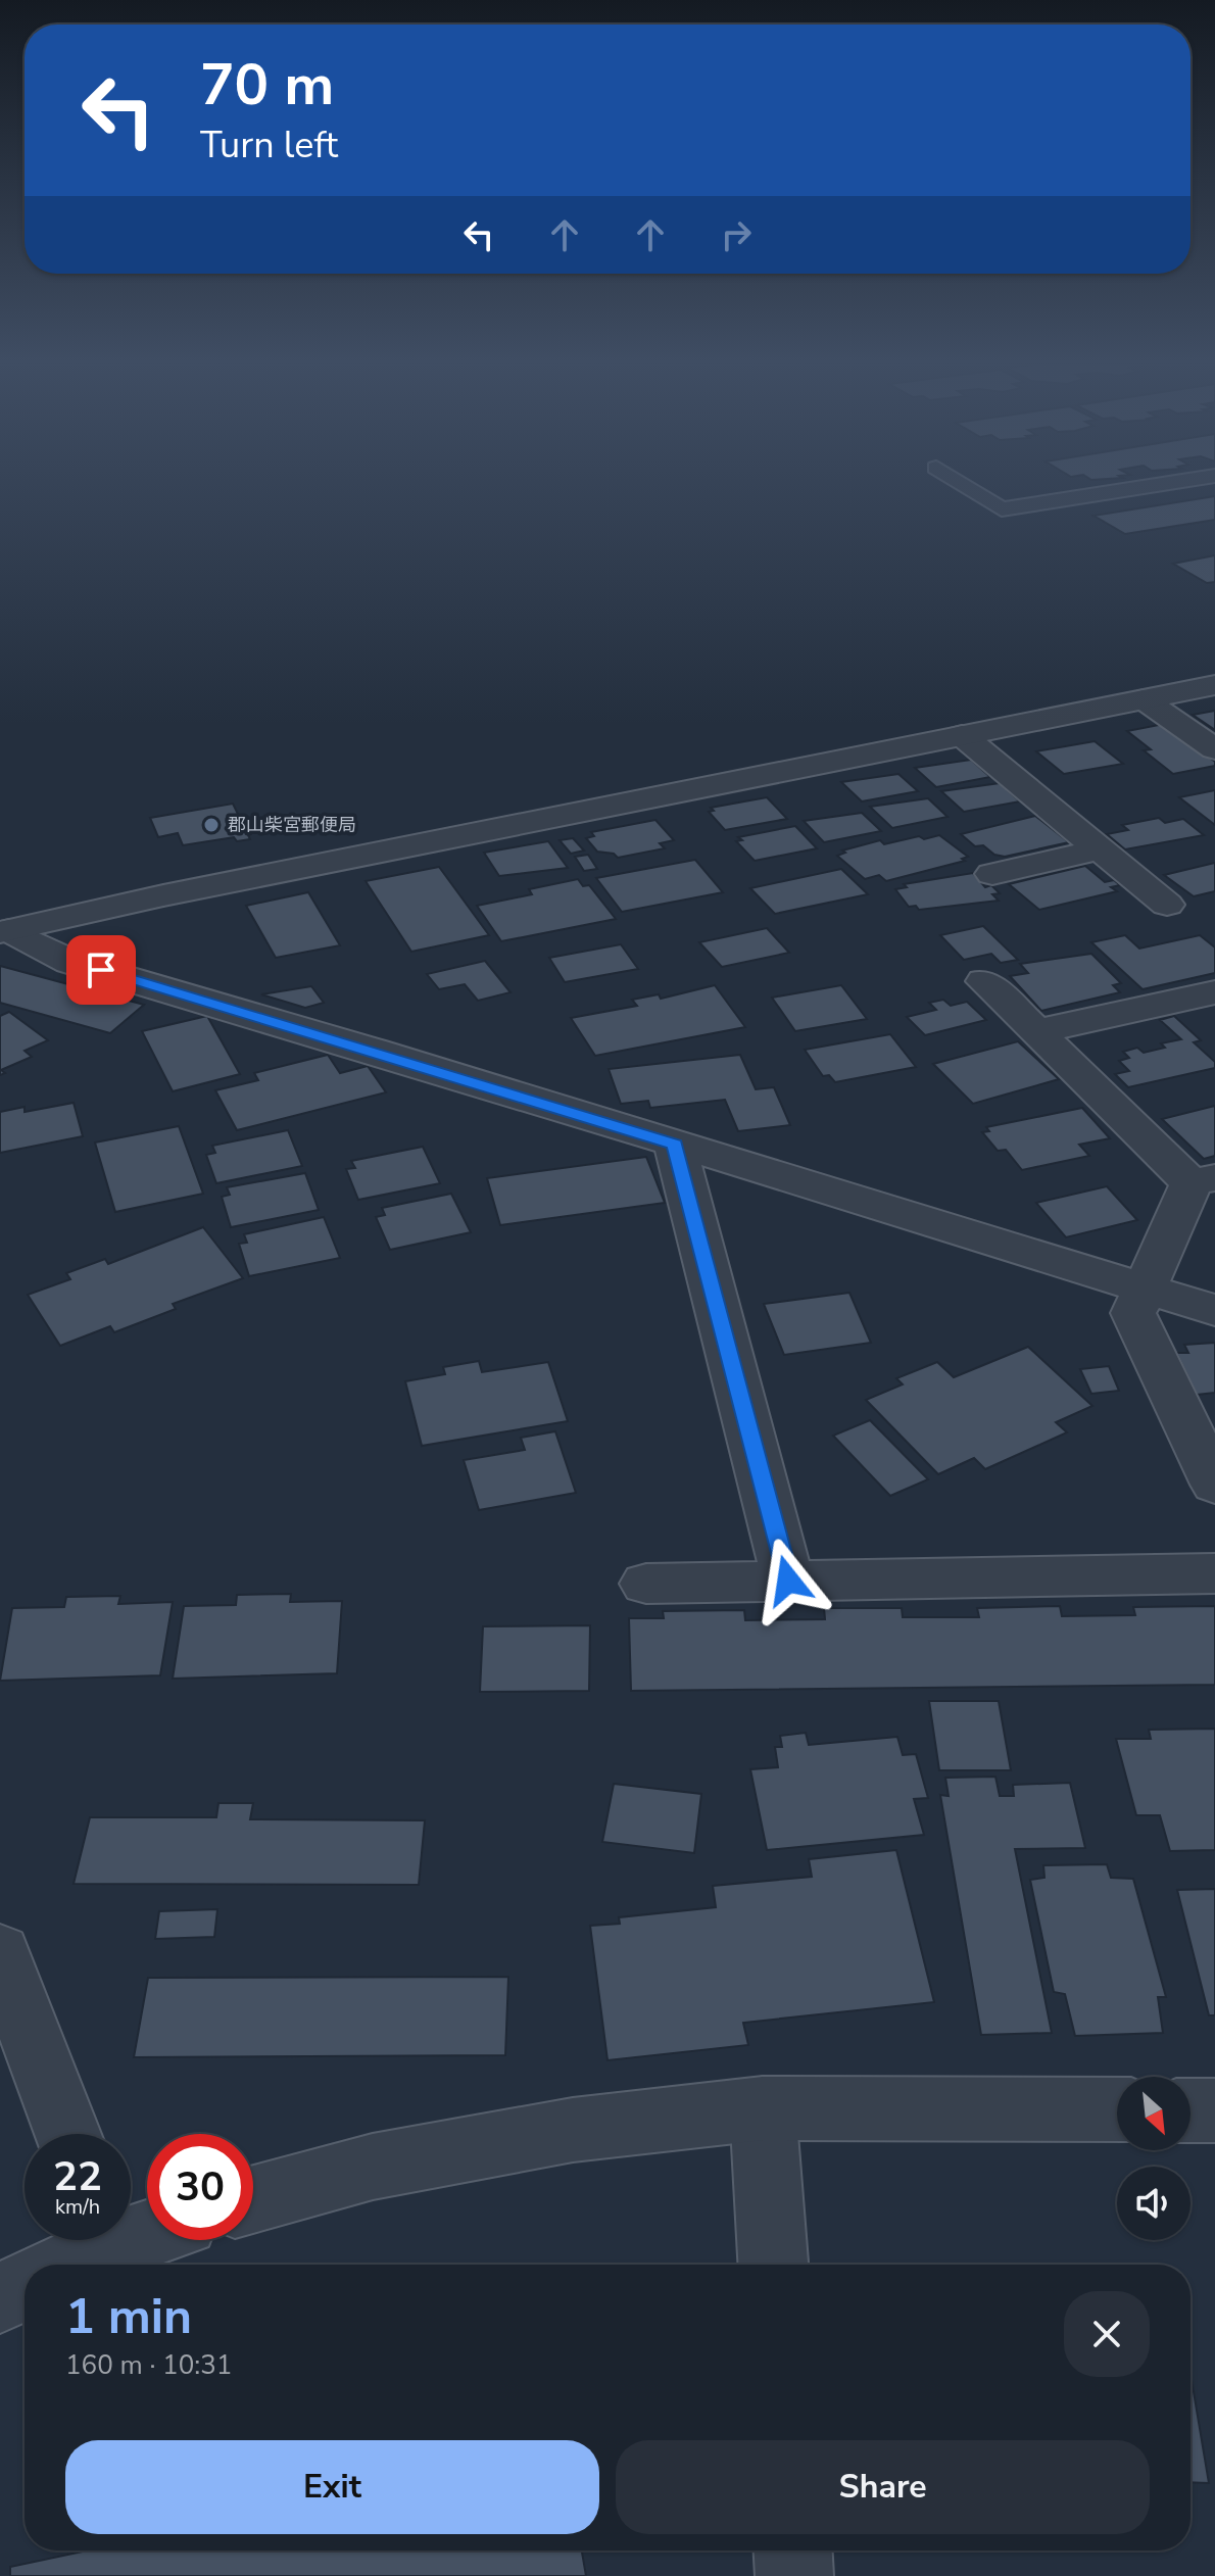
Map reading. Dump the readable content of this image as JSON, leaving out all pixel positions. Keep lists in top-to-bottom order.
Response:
{
  "places": ["郡山柴宮郵便局"],
  "north": "bottom right",
  "page": {
    "turn": ["70 m", "Turn left"],
    "speed": "22 km/h",
    "limit": "30",
    "heading": ["1 min", "160 m · 10:31"],
    "buttons": ["Exit", "Share"]
  }
}
